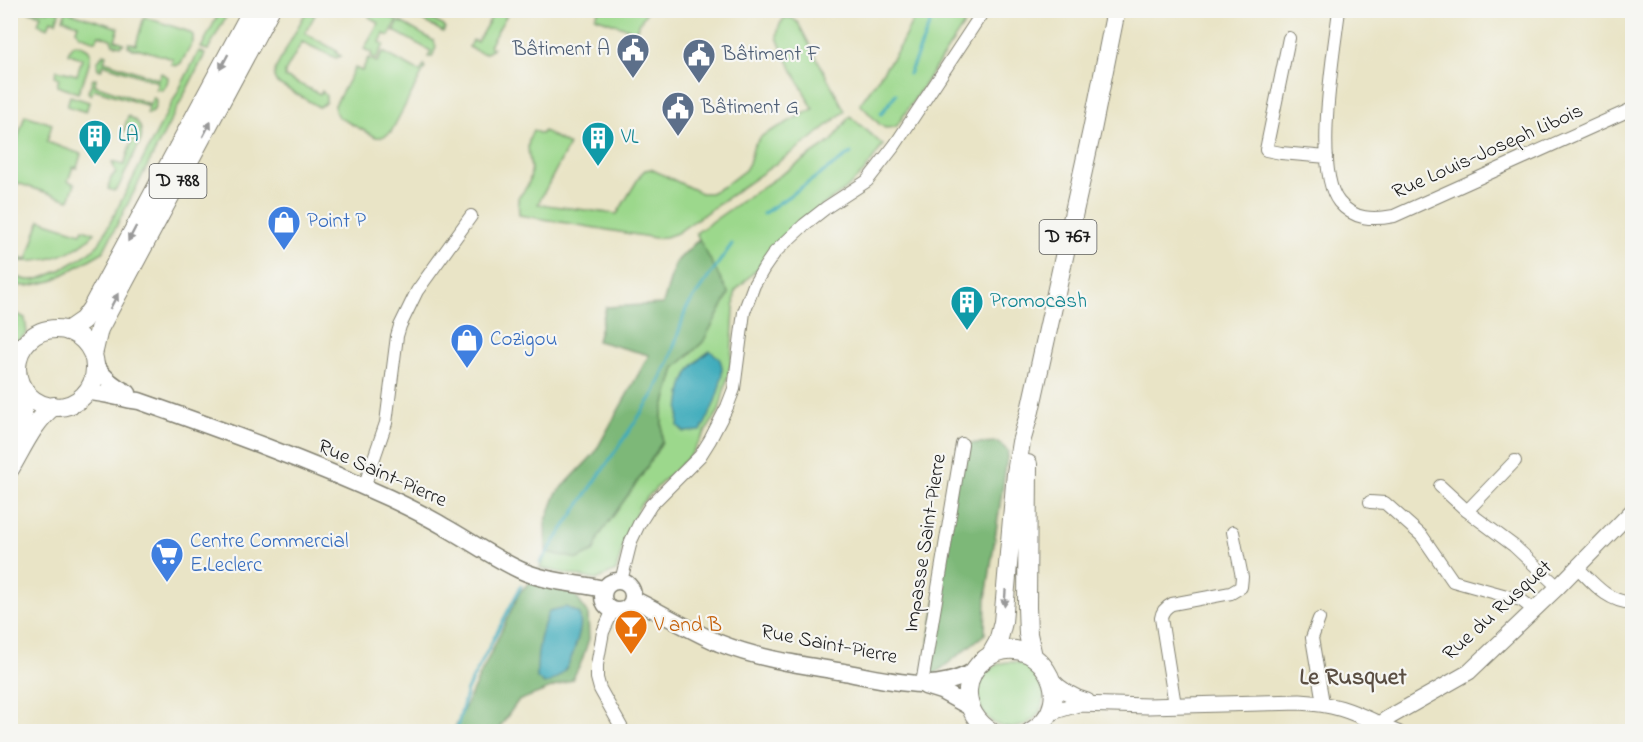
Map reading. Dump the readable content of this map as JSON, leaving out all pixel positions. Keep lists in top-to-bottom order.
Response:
{
  "streets": {
    "main road": ["D 788", "D 767", "Rue Saint-Pierre"],
    "street": ["Rue Louis-Joseph Libois", "Impasse Saint-Pierre", "Rue du Rusquet"]
  },
  "crossings": [
    ["D 788", "Rue Saint-Pierre"],
    ["Rue Saint-Pierre", "Impasse Saint-Pierre"]
  ],
  "districts": ["Le Rusquet"],
  "places": {
    "public building": ["Bâtiment A", "Bâtiment F", "Bâtiment G"],
    "building": ["LA", "VL", "Promocash"],
    "shop": ["Point P", "Cozigou"],
    "supermarket": ["Centre Commercial E.Leclerc"],
    "bar": ["V and B"]
  }
}
